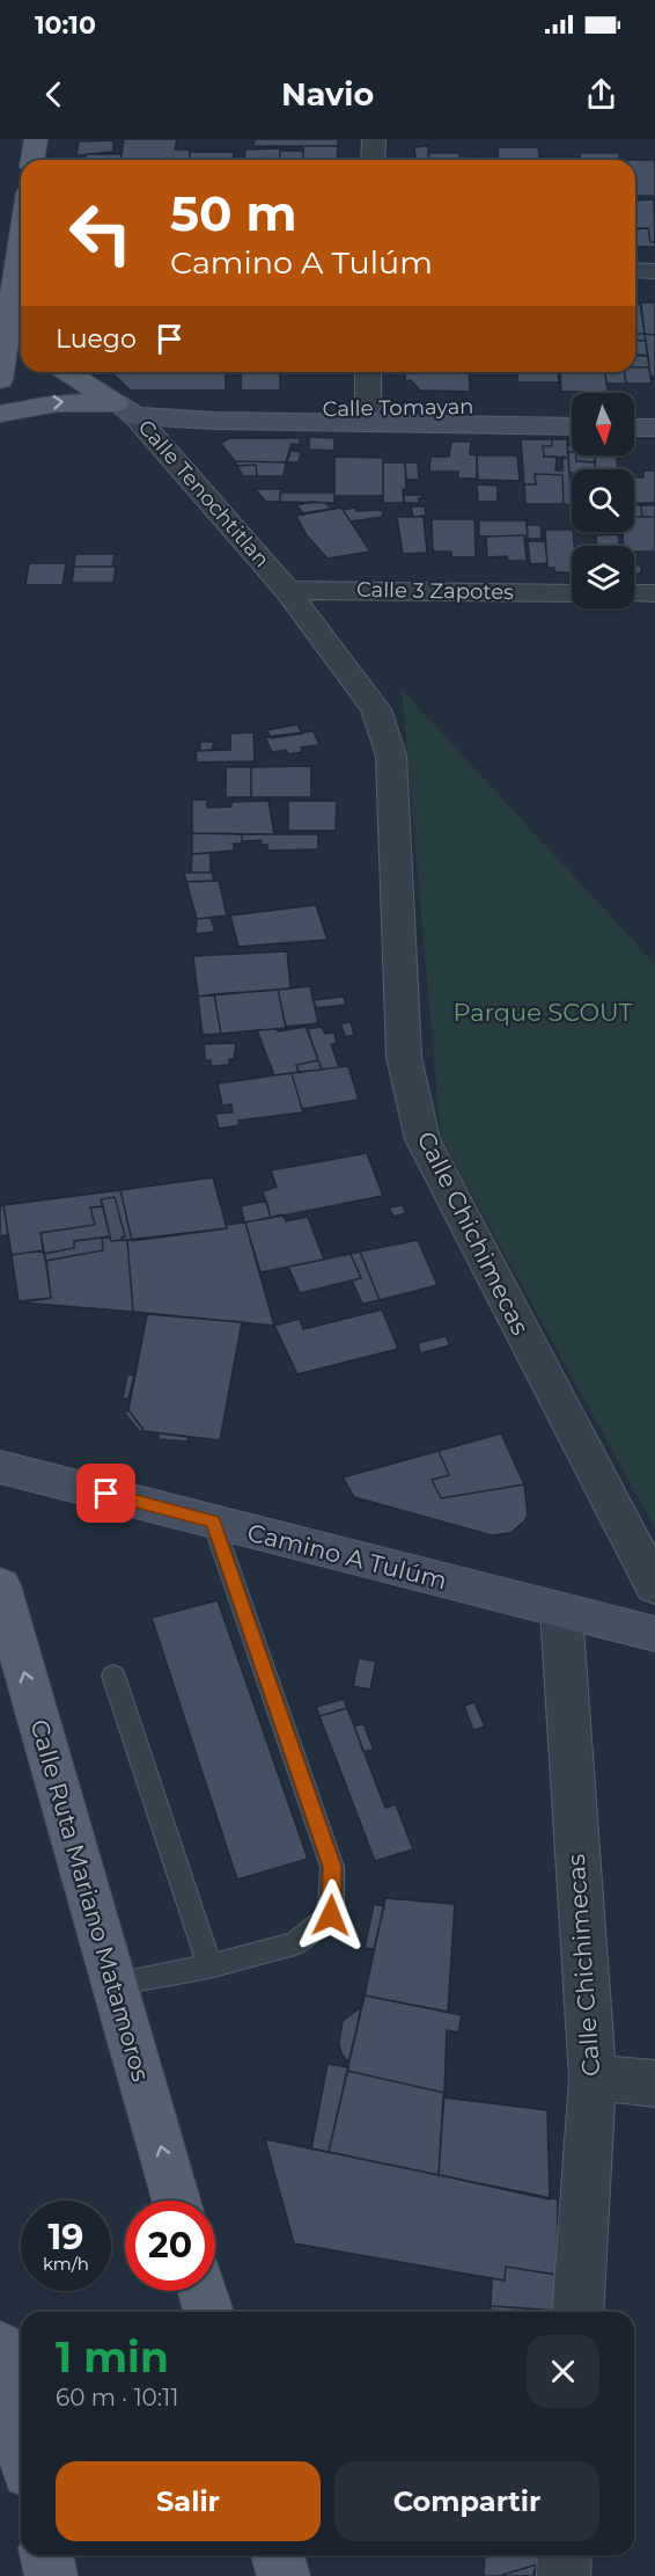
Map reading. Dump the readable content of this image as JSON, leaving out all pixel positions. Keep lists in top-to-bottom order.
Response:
{
  "streets": {
    "main road": ["Calle Ruta Mariano Matamoros"],
    "street": [
      "Calle Tomayan",
      "Calle Tenochtitlan",
      "Calle 3 Zapotes",
      "Calle Chichimecas",
      "Camino A Tulúm"
    ]
  },
  "crossings": [
    ["Calle Tomayan", "Calle Tenochtitlan"],
    ["Calle Tenochtitlan", "Calle 3 Zapotes"],
    ["Calle Tenochtitlan", "Calle Chichimecas"],
    ["Calle 3 Zapotes", "Calle Chichimecas"],
    ["Calle Chichimecas", "Camino A Tulúm"]
  ],
  "one_way": ["Calle Ruta Mariano Matamoros"],
  "parks": ["Parque SCOUT"],
  "north": "bottom",
  "page": {
    "status": "10:10",
    "header": "Navio",
    "turn": ["50 m", "Camino A Tulúm"],
    "then": "Luego",
    "speed": "19 km/h",
    "limit": "20",
    "heading": ["1 min", "60 m · 10:11"],
    "buttons": ["Salir", "Compartir"]
  }
}
